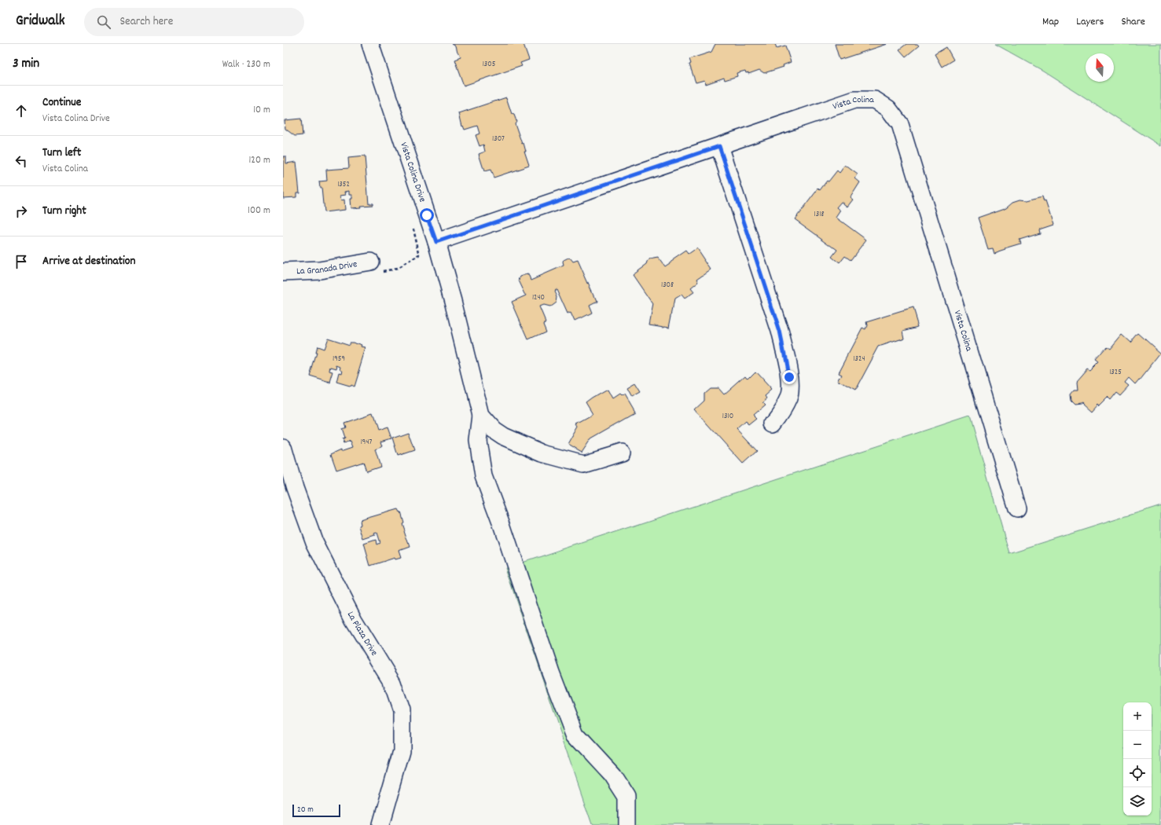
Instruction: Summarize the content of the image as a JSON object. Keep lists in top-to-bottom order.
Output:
{
  "streets": {
    "street": [
      "Vista Colina",
      "Vista Colina Drive",
      "La Granada Drive",
      "La Plaza Drive"
    ]
  },
  "crossings": [
    ["Vista Colina", "Vista Colina Drive"]
  ],
  "house_numbers": [
    "1305",
    "1307",
    "1352",
    "1318",
    "1308",
    "1240",
    "1959",
    "1324",
    "1325",
    "1310",
    "1947"
  ],
  "scale_bar": "20 m",
  "north": "top",
  "page": {
    "header": "Gridwalk",
    "search": "Search here",
    "nav": ["Map", "Layers", "Share"],
    "heading": ["3 min", "Walk · 230 m"],
    "list": [
      ["Continue", "Vista Colina Drive", "10 m"],
      ["Turn left", "Vista Colina", "120 m"],
      ["Turn right", "100 m"],
      "Arrive at destination"
    ],
    "map_buttons": ["+", "−"],
    "scale": "20 m"
  }
}
